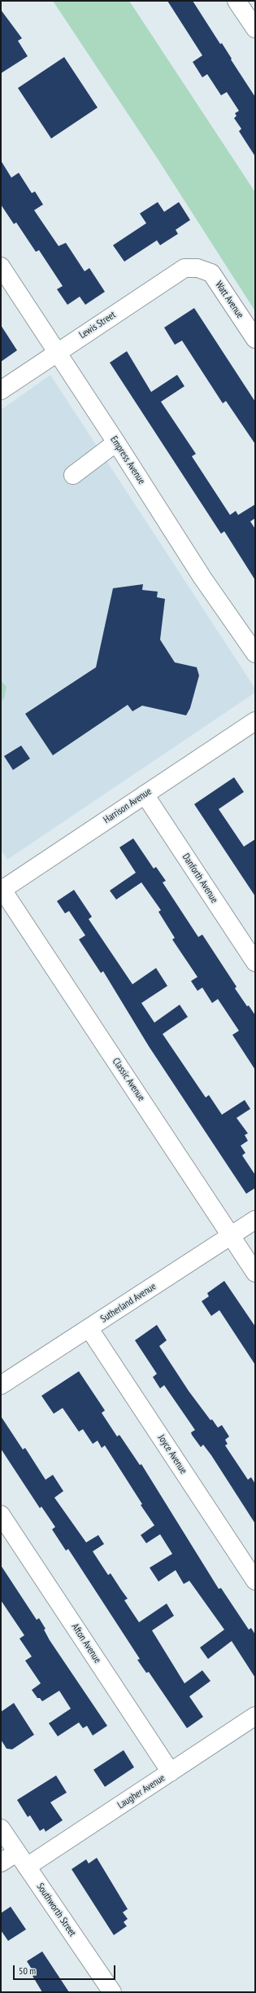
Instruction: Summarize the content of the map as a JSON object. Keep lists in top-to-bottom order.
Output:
{
  "streets": {
    "street": [
      "Watt Avenue",
      "Lewis Street",
      "Empress Avenue",
      "Harrison Avenue",
      "Danforth Avenue",
      "Classic Avenue",
      "Sutherland Avenue",
      "Joyce Avenue",
      "Afton Avenue",
      "Laugher Avenue",
      "Southworth Street"
    ]
  },
  "crossings": [
    ["Watt Avenue", "Lewis Street"],
    ["Lewis Street", "Empress Avenue"],
    ["Harrison Avenue", "Danforth Avenue"],
    ["Harrison Avenue", "Classic Avenue"],
    ["Classic Avenue", "Sutherland Avenue"],
    ["Sutherland Avenue", "Joyce Avenue"],
    ["Afton Avenue", "Laugher Avenue"],
    ["Laugher Avenue", "Southworth Street"]
  ],
  "scale_bar": "50 m"
}
